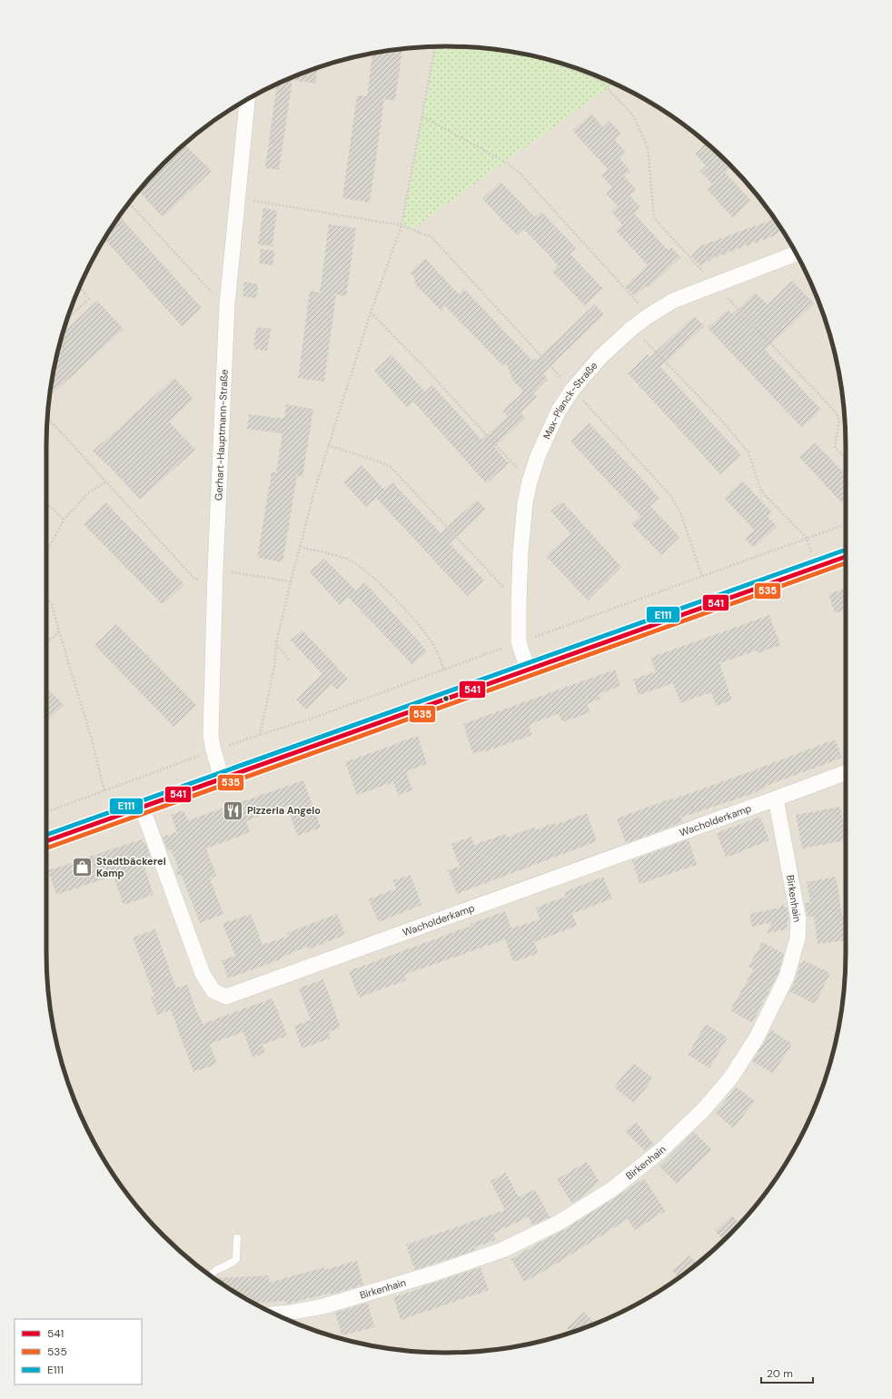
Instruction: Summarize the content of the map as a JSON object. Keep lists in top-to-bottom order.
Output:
{
  "streets": {
    "street": [
      "Max-Planck-Straße",
      "Gerhart-Hauptmann-Straße",
      "Wacholderkamp",
      "Birkenhain"
    ]
  },
  "crossings": [
    ["Wacholderkamp", "Birkenhain"]
  ],
  "places": {
    "restaurant": ["Pizzeria Angelo"],
    "shop": ["Stadtbäckerei Kamp"]
  },
  "lines": ["transit line E111", "transit line 541", "transit line 535"],
  "legend": ["541", "535", "E111"],
  "scale_bar": "20 m"
}
